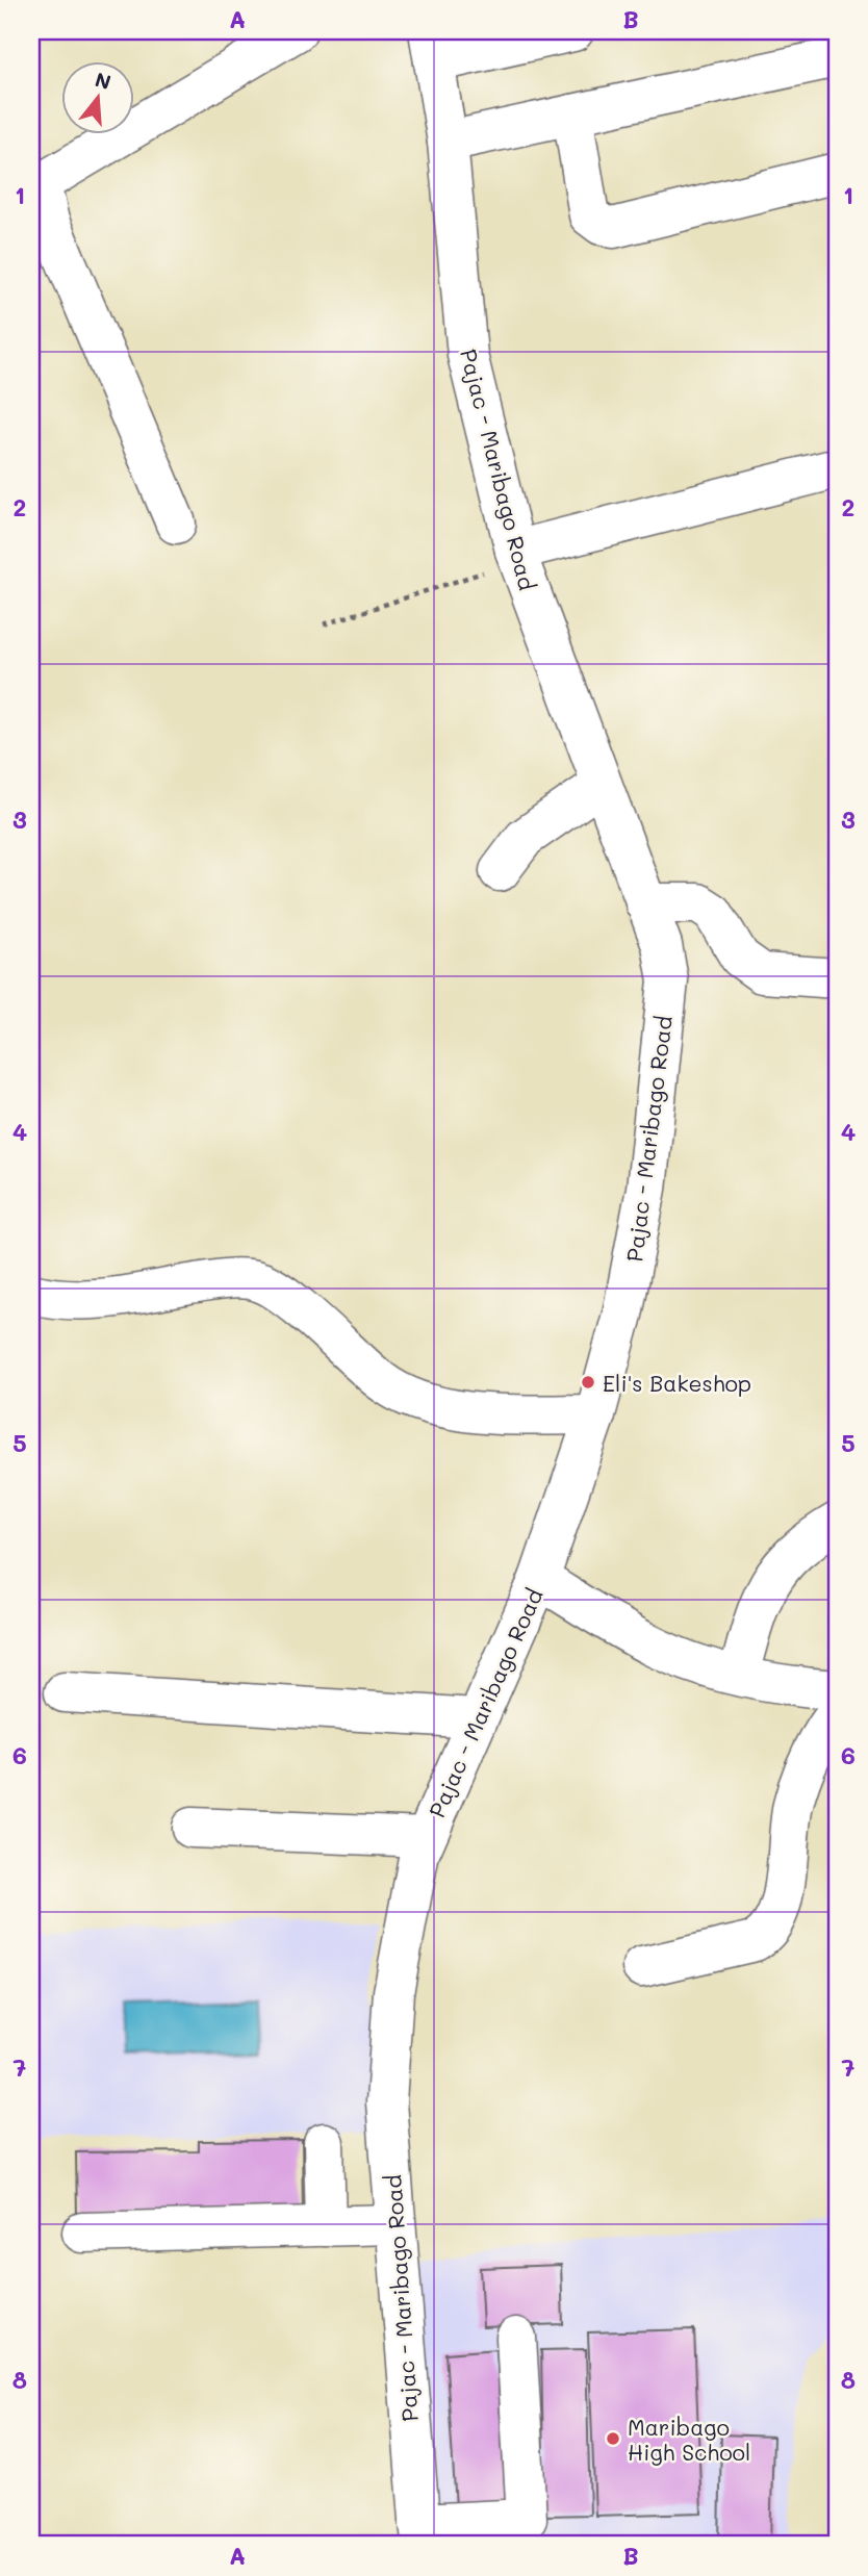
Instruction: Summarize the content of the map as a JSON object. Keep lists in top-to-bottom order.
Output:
{
  "streets": {
    "street": ["Pajac - Maribago Road"]
  },
  "places": ["Eli's Bakeshop", "Maribago High School"],
  "north": "top",
  "grid": {
    "columns": ["A", "B"],
    "rows": [
      "1",
      "2",
      "3",
      "4",
      "5",
      "6",
      "7",
      "8"
    ]
  }
}
